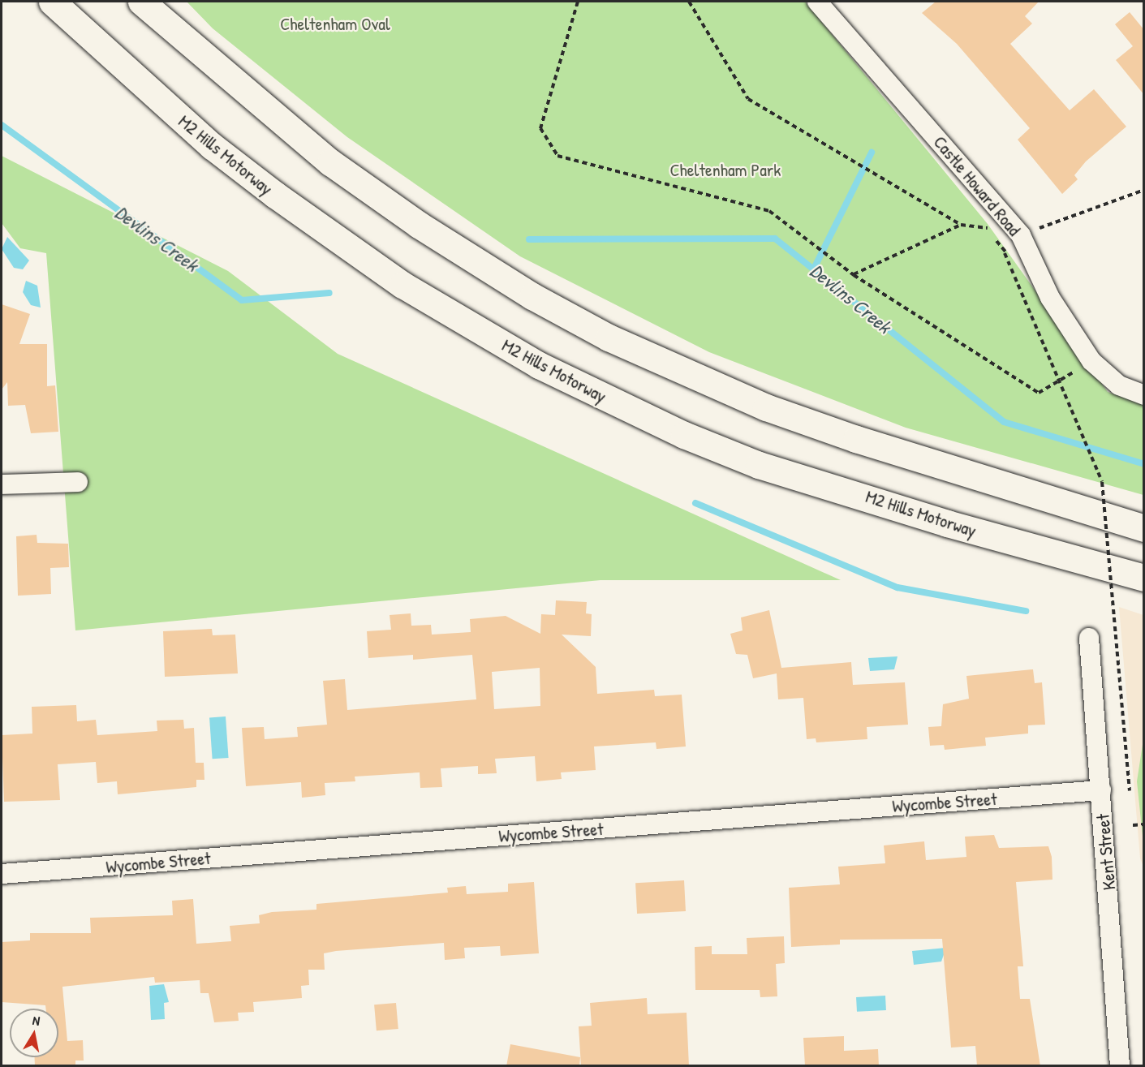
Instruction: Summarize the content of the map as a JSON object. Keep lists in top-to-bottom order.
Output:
{
  "streets": {
    "highway": ["M2 Hills Motorway"],
    "street": ["Castle Howard Road", "Wycombe Street", "Kent Street"]
  },
  "crossings": [
    ["Wycombe Street", "Kent Street"]
  ],
  "water": ["Devlins Creek"],
  "parks": ["Cheltenham Oval", "Cheltenham Park"],
  "north": "top"
}
